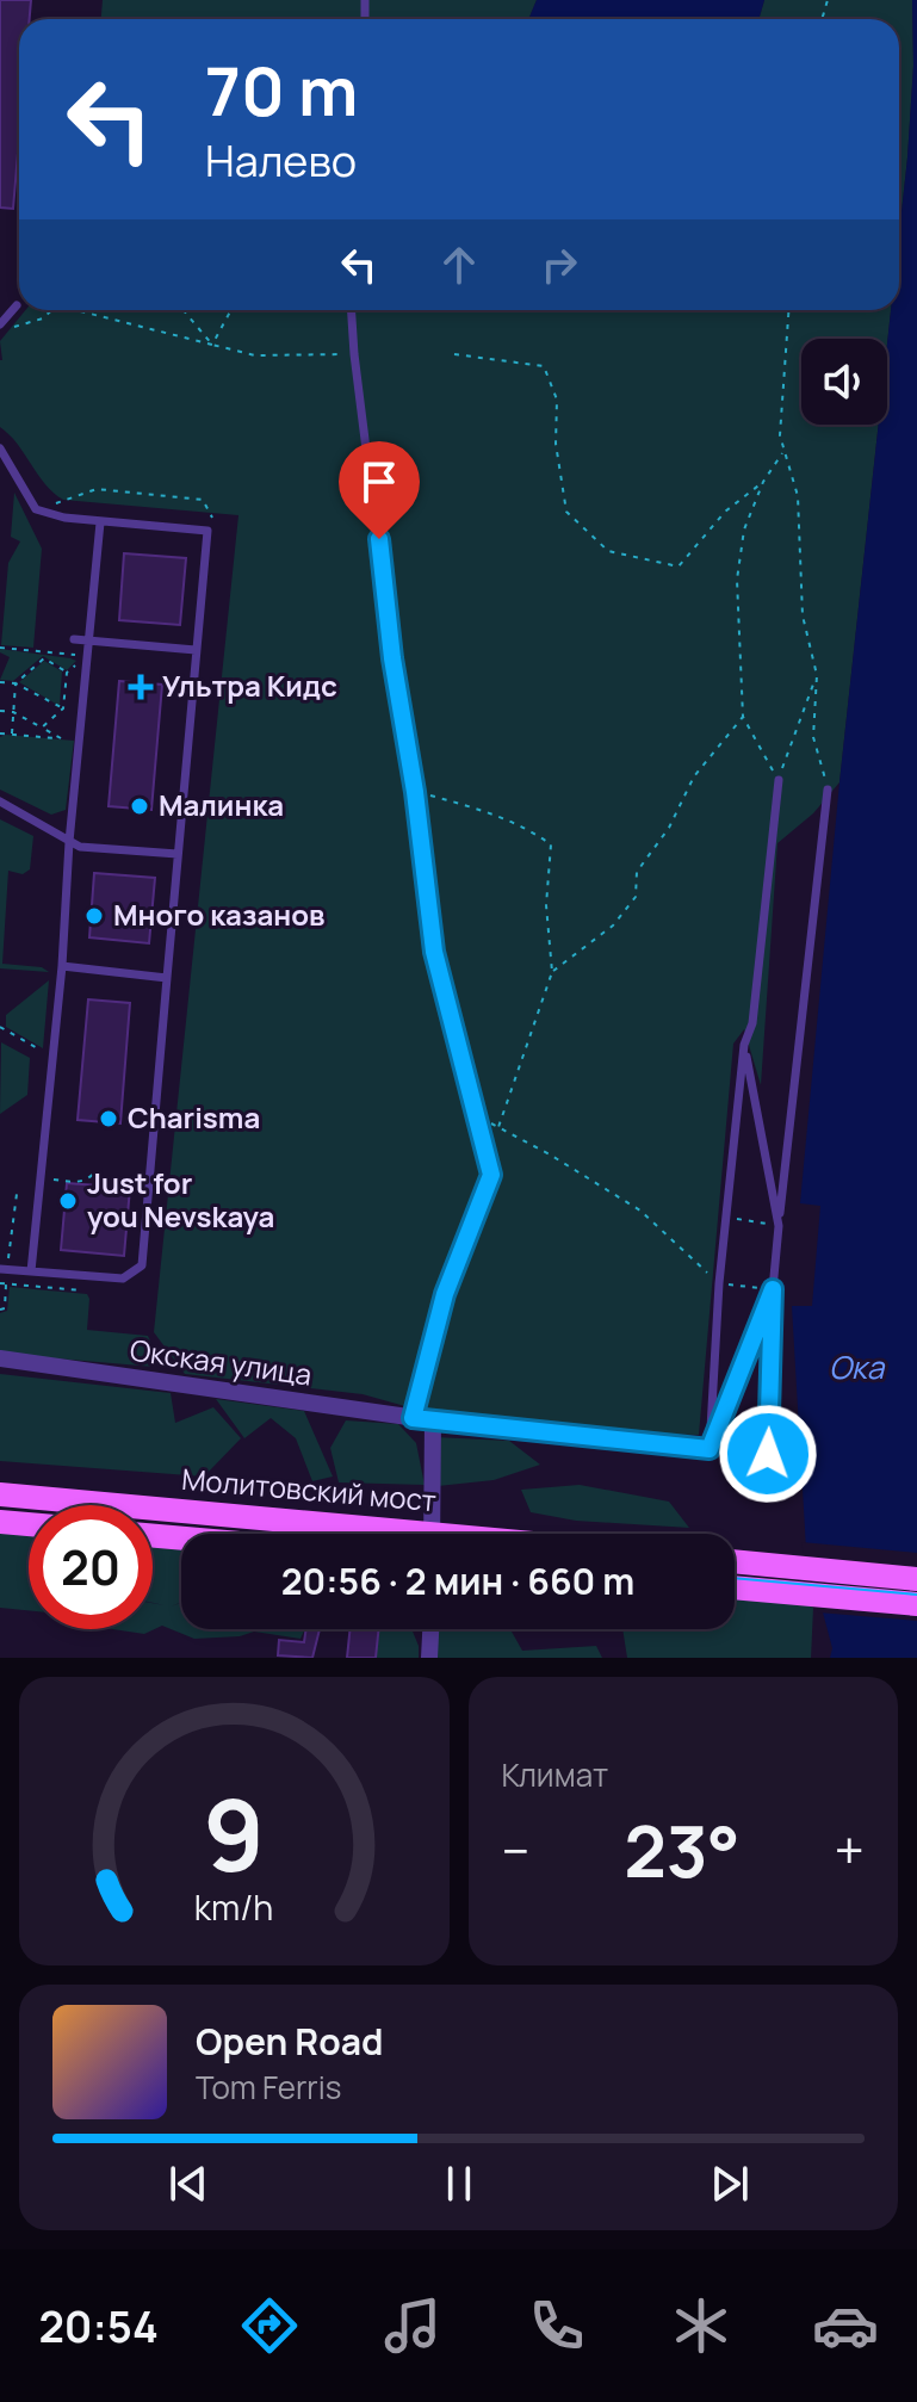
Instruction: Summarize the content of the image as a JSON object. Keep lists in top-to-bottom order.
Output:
{
  "streets": {
    "main road": ["Молитовский мост"],
    "street": ["Окская улица"]
  },
  "water": ["Ока"],
  "places": {
    "health": ["Ультра Кидс"],
    "other": [
      "Малинка",
      "Много казанов",
      "Charisma",
      "Just for you Nevskaya"
    ]
  },
  "page": {
    "turn": ["70 m", "Налево"],
    "limit": "20",
    "trip": "20:56 · 2 мин · 660 m",
    "tile": "Климат",
    "heat": ["−", "23°", "+"],
    "song": ["Open Road", "Tom Ferris"],
    "tabs": "20:54",
    "gauge": ["9", "km/h"]
  }
}
